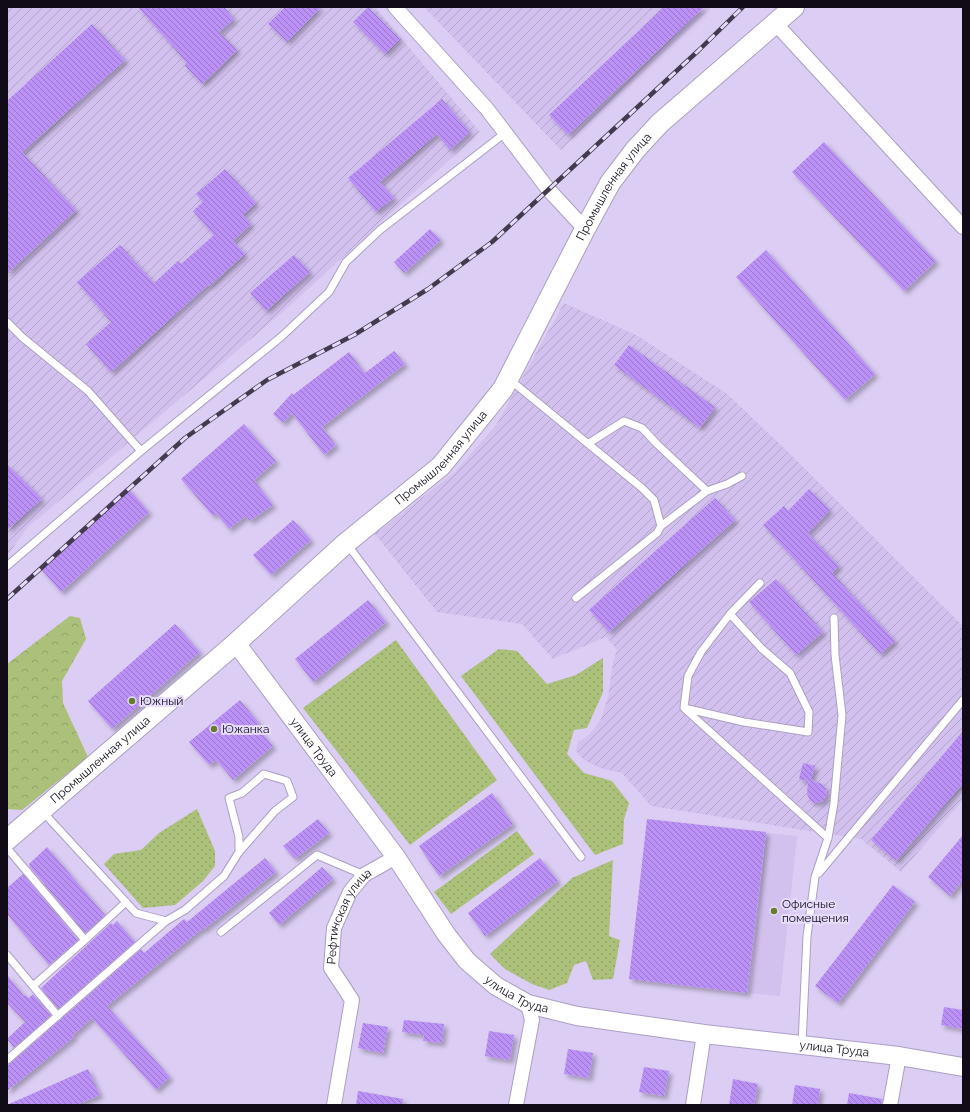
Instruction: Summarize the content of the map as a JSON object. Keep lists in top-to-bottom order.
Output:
{
  "streets": {
    "main road": ["Промышленная улица"],
    "street": ["улица Труда", "Рефтинская улица"]
  },
  "crossings": [
    ["Промышленная улица", "улица Труда"],
    ["улица Труда", "Рефтинская улица"]
  ],
  "places": ["Южный", "Южанка", "Офисные помещения"]
}
